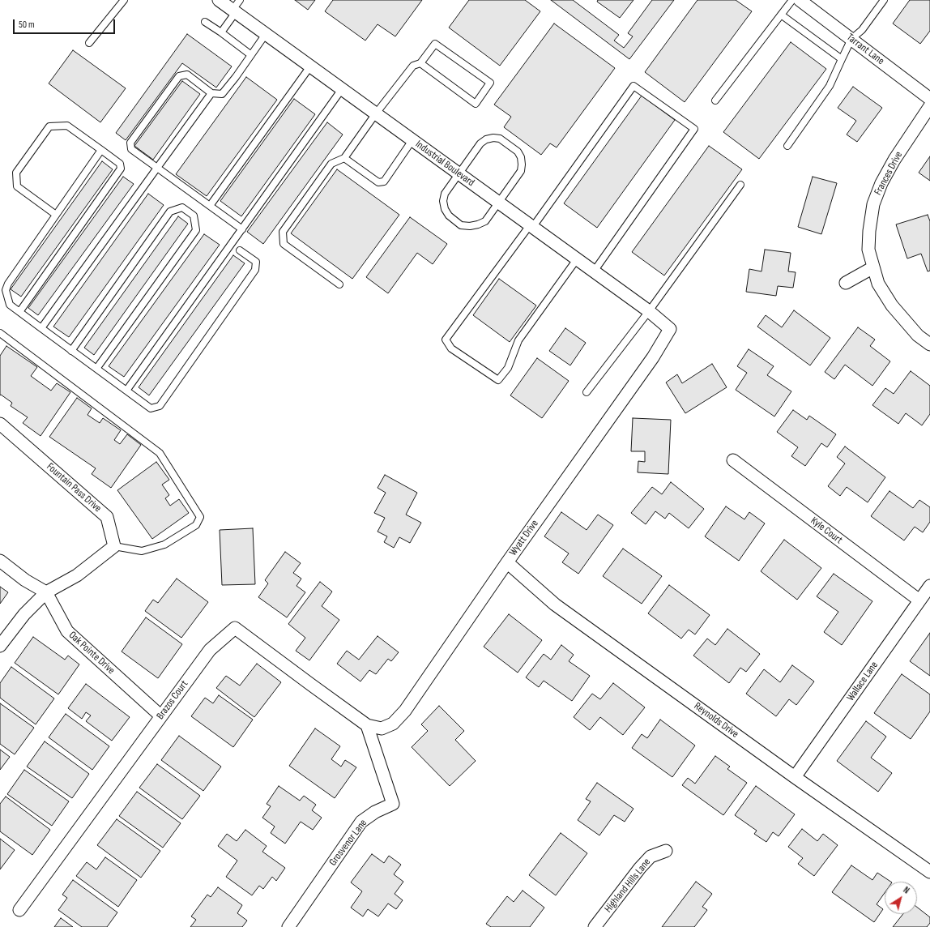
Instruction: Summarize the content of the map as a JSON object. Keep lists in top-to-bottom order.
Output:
{
  "streets": {
    "street": [
      "Tarrant Lane",
      "Industrial Boulevard",
      "Frances Drive",
      "Fountain Pass Drive",
      "Kyle Court",
      "Wyatt Drive",
      "Oak Pointe Drive",
      "Wallace Lane",
      "Brazos Court",
      "Reynolds Drive",
      "Grosvenor Lane",
      "Highland Hills Lane"
    ]
  },
  "crossings": [
    ["Industrial Boulevard", "Wyatt Drive"],
    ["Kyle Court", "Wallace Lane"],
    ["Wyatt Drive", "Brazos Court"],
    ["Wyatt Drive", "Reynolds Drive"],
    ["Wyatt Drive", "Grosvenor Lane"],
    ["Oak Pointe Drive", "Brazos Court"],
    ["Wallace Lane", "Reynolds Drive"],
    ["Brazos Court", "Grosvenor Lane"]
  ],
  "scale_bar": "50 m",
  "north": "top right"
}
